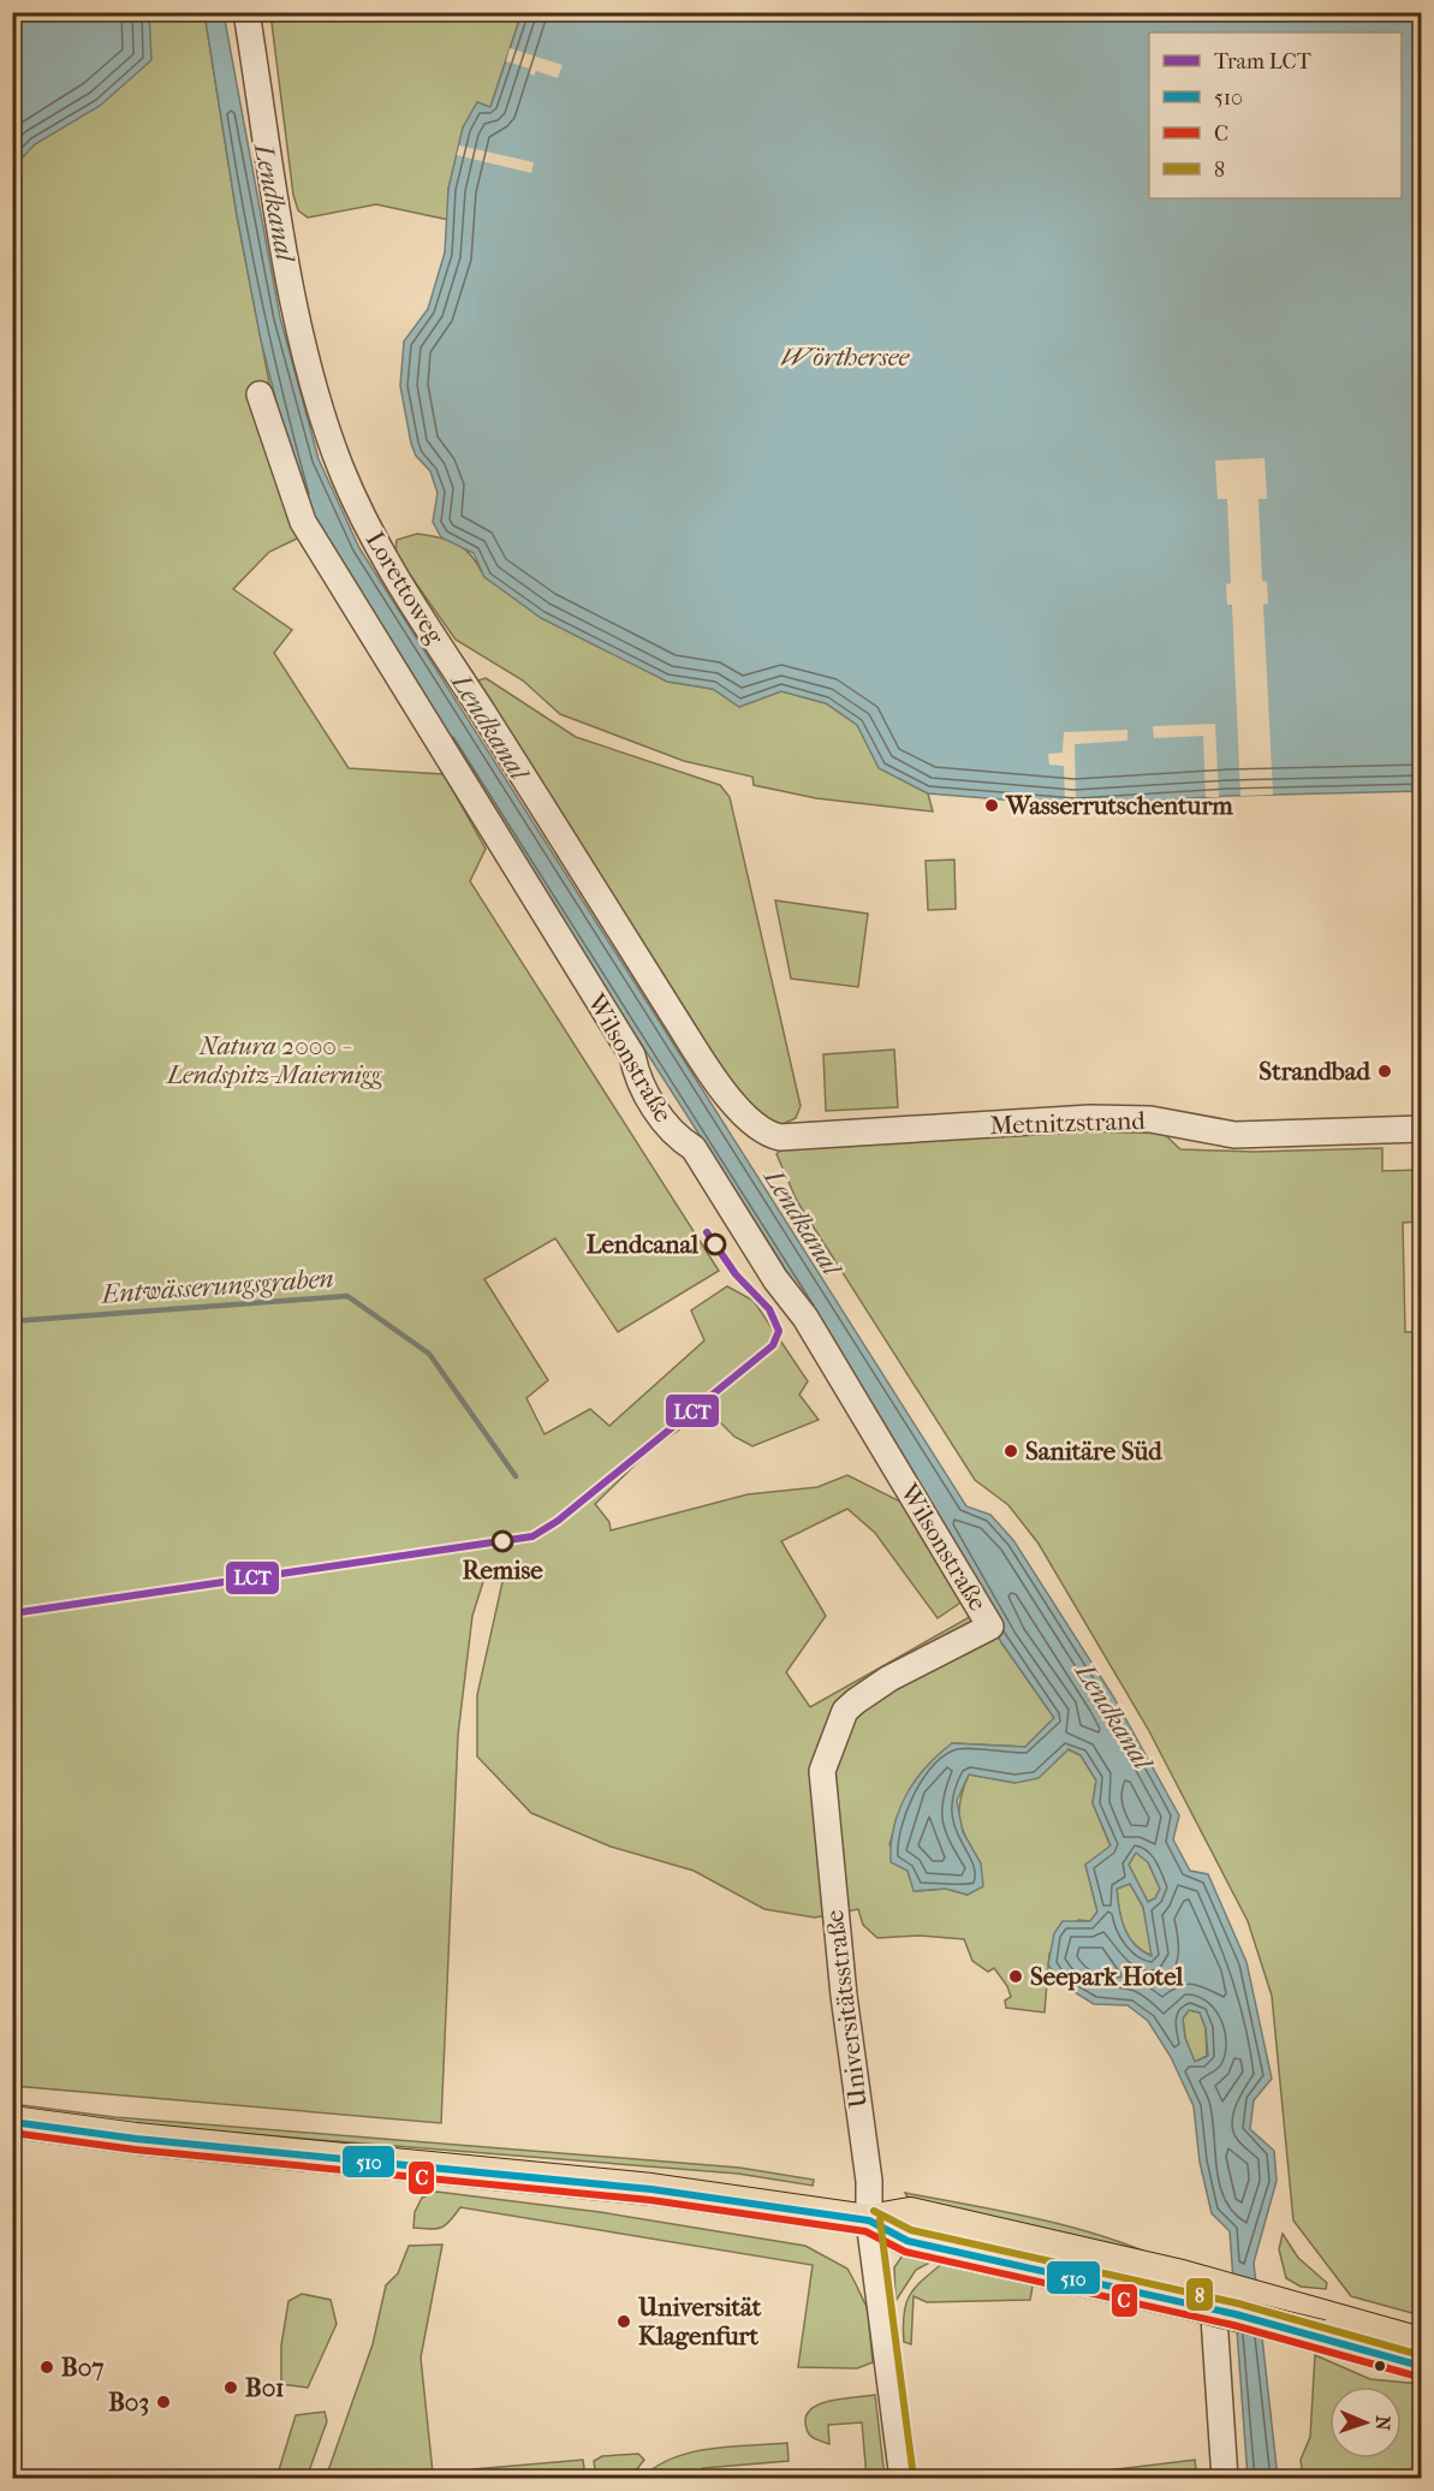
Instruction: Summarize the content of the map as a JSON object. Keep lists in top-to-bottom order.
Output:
{
  "streets": {
    "street": [
      "Lorettoweg",
      "Wilsonstraße",
      "Metnitzstrand",
      "Universitätsstraße"
    ]
  },
  "crossings": [
    ["Lorettoweg", "Metnitzstrand"],
    ["Wilsonstraße", "Universitätsstraße"]
  ],
  "water": ["Lendkanal", "Wörthersee", "Entwässerungsgraben"],
  "parks": ["Natura 2000 - Lendspitz-Maiernigg"],
  "places": [
    "Wasserrutschenturm",
    "Strandbad",
    "Lendcanal",
    "Sanitäre Süd",
    "Remise",
    "Seepark Hotel",
    "Universität Klagenfurt",
    "B07",
    "B01",
    "B03"
  ],
  "lines": [
    "tram line LCT",
    "transit line 510",
    "transit line C",
    "transit line 8"
  ],
  "legend": [
    "Tram LCT",
    "510",
    "C",
    "8"
  ],
  "north": "right"
}
